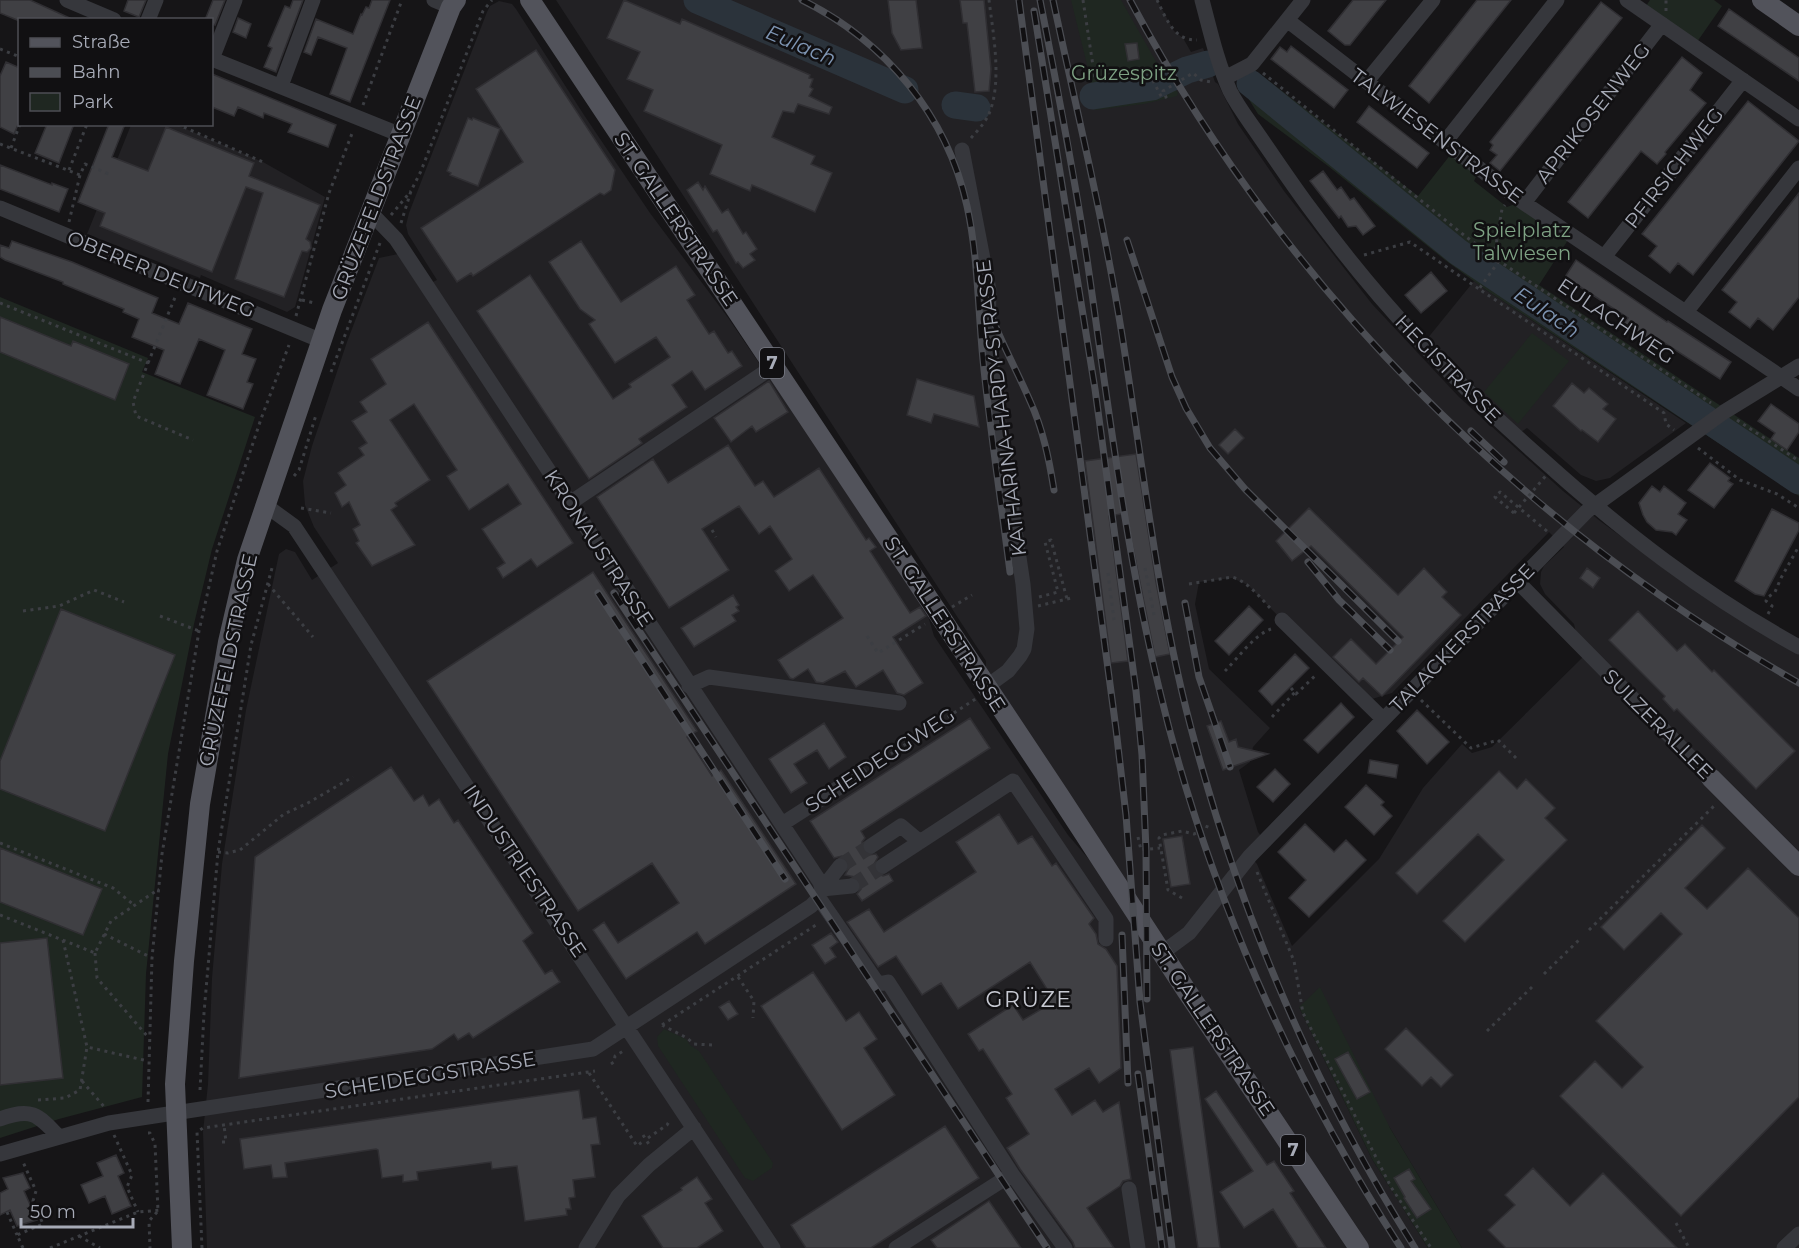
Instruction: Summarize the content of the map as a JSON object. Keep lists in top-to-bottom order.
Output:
{
  "streets": {
    "main road": [
      "GRÜZEFELDSTRASSE",
      "ST. GALLERSTRASSE",
      "7",
      "SULZERALLEE"
    ],
    "street": [
      "APRIKOSENWEG",
      "TALWIESENSTRASSE",
      "PFIRSICHWEG",
      "OBERER DEUTWEG",
      "HEGISTRASSE",
      "KATHARINA-HARDY-STRASSE",
      "KRONAUSTRASSE",
      "TALACKERSTRASSE",
      "SCHEIDEGGWEG",
      "INDUSTRIESTRASSE",
      "SCHEIDEGGSTRASSE"
    ],
    "path": ["EULACHWEG"]
  },
  "crossings": [
    ["APRIKOSENWEG", "TALWIESENSTRASSE"],
    ["TALWIESENSTRASSE", "PFIRSICHWEG"],
    ["TALWIESENSTRASSE", "TALACKERSTRASSE"],
    ["GRÜZEFELDSTRASSE", "OBERER DEUTWEG"],
    ["GRÜZEFELDSTRASSE", "KRONAUSTRASSE"],
    ["GRÜZEFELDSTRASSE", "INDUSTRIESTRASSE"],
    ["GRÜZEFELDSTRASSE", "SCHEIDEGGSTRASSE"],
    ["ST. GALLERSTRASSE", "KATHARINA-HARDY-STRASSE"],
    ["ST. GALLERSTRASSE", "TALACKERSTRASSE"],
    ["ST. GALLERSTRASSE", "SCHEIDEGGWEG"],
    ["EULACHWEG", "TALACKERSTRASSE"],
    ["HEGISTRASSE", "TALACKERSTRASSE"],
    ["KATHARINA-HARDY-STRASSE", "SCHEIDEGGWEG"],
    ["KRONAUSTRASSE", "SCHEIDEGGWEG"],
    ["KRONAUSTRASSE", "SCHEIDEGGSTRASSE"],
    ["TALACKERSTRASSE", "SULZERALLEE"],
    ["INDUSTRIESTRASSE", "SCHEIDEGGSTRASSE"]
  ],
  "districts": ["GRÜZE"],
  "water": ["Eulach"],
  "parks": ["Grüzespitz", "Spielplatz Talwiesen"],
  "legend": ["Straße", "Bahn", "Park"],
  "scale_bar": "50 m"
}
